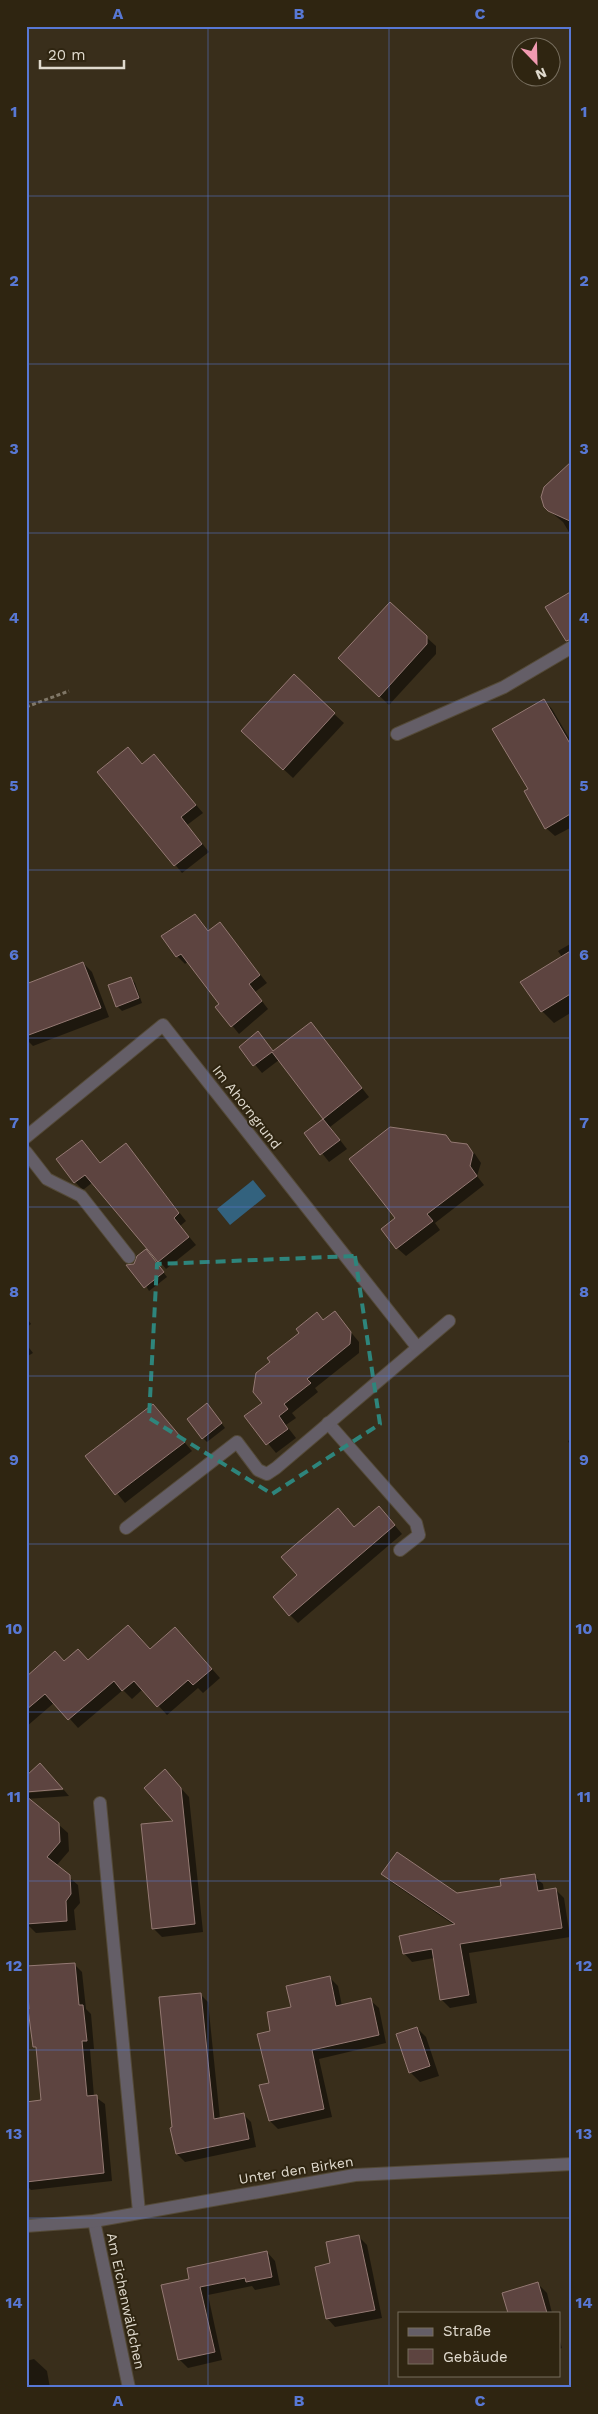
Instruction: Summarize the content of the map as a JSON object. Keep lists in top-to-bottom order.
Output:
{
  "streets": {
    "street": ["Im Ahorngrund", "Unter den Birken", "Am Eichenwäldchen"]
  },
  "crossings": [
    ["Unter den Birken", "Am Eichenwäldchen"]
  ],
  "legend": ["Straße", "Gebäude"],
  "scale_bar": "20 m",
  "north": "bottom right",
  "grid": {
    "columns": ["A", "B", "C"],
    "rows": [
      "1",
      "2",
      "3",
      "4",
      "5",
      "6",
      "7",
      "8",
      "9",
      "10",
      "11",
      "12",
      "13",
      "14"
    ]
  }
}
